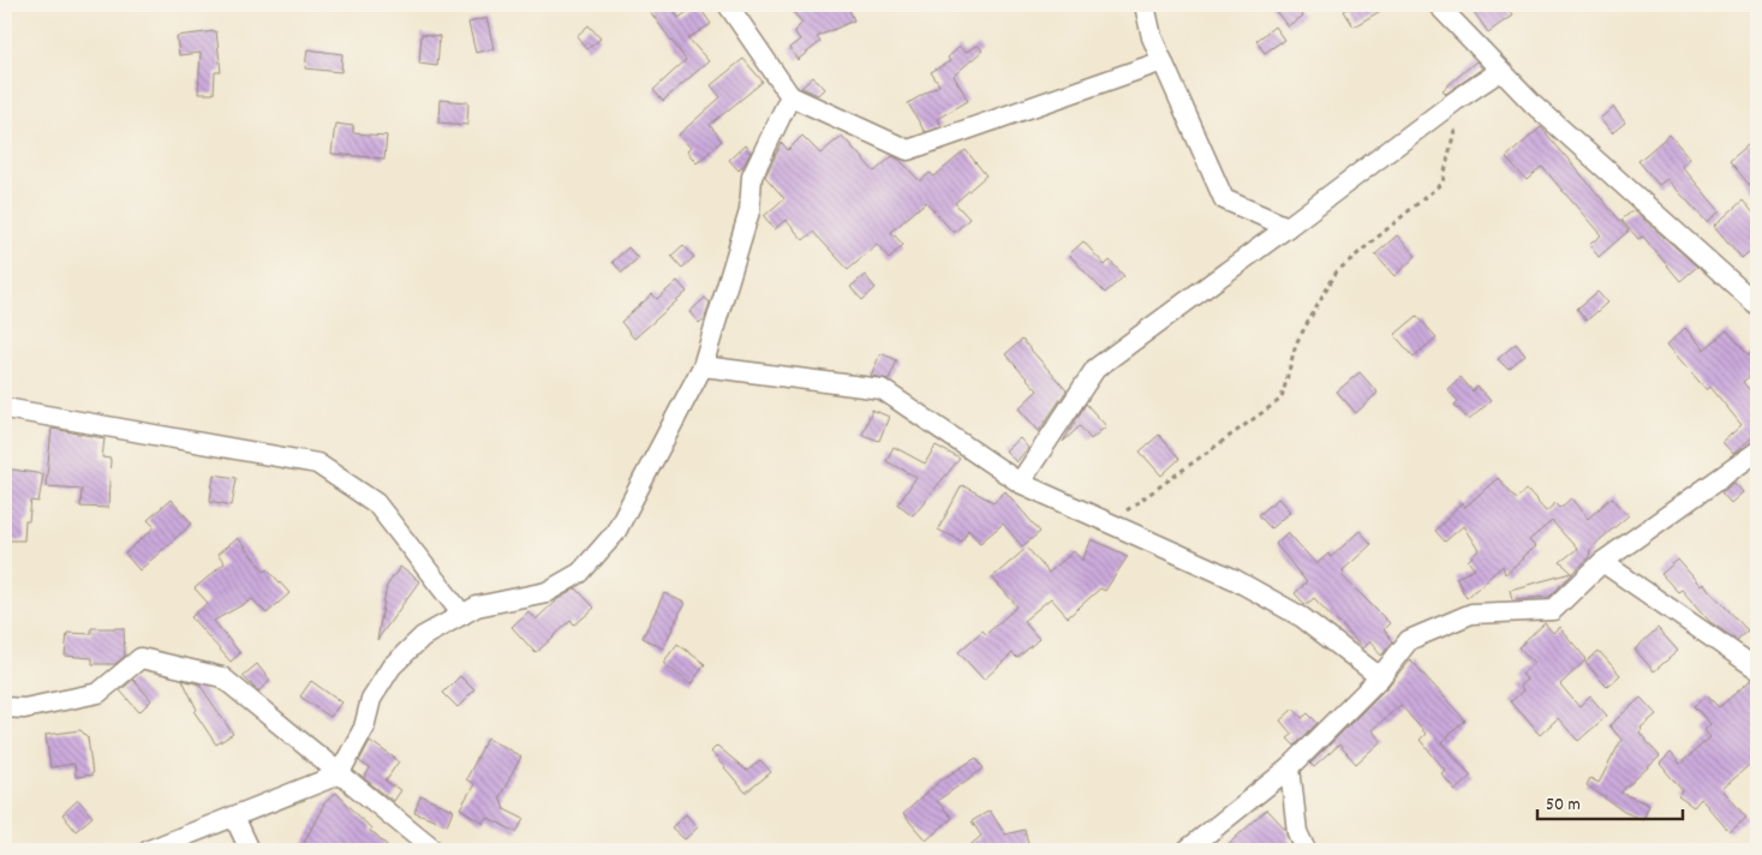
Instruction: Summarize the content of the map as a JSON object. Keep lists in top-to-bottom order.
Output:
{
  "scale_bar": "50 m"
}
